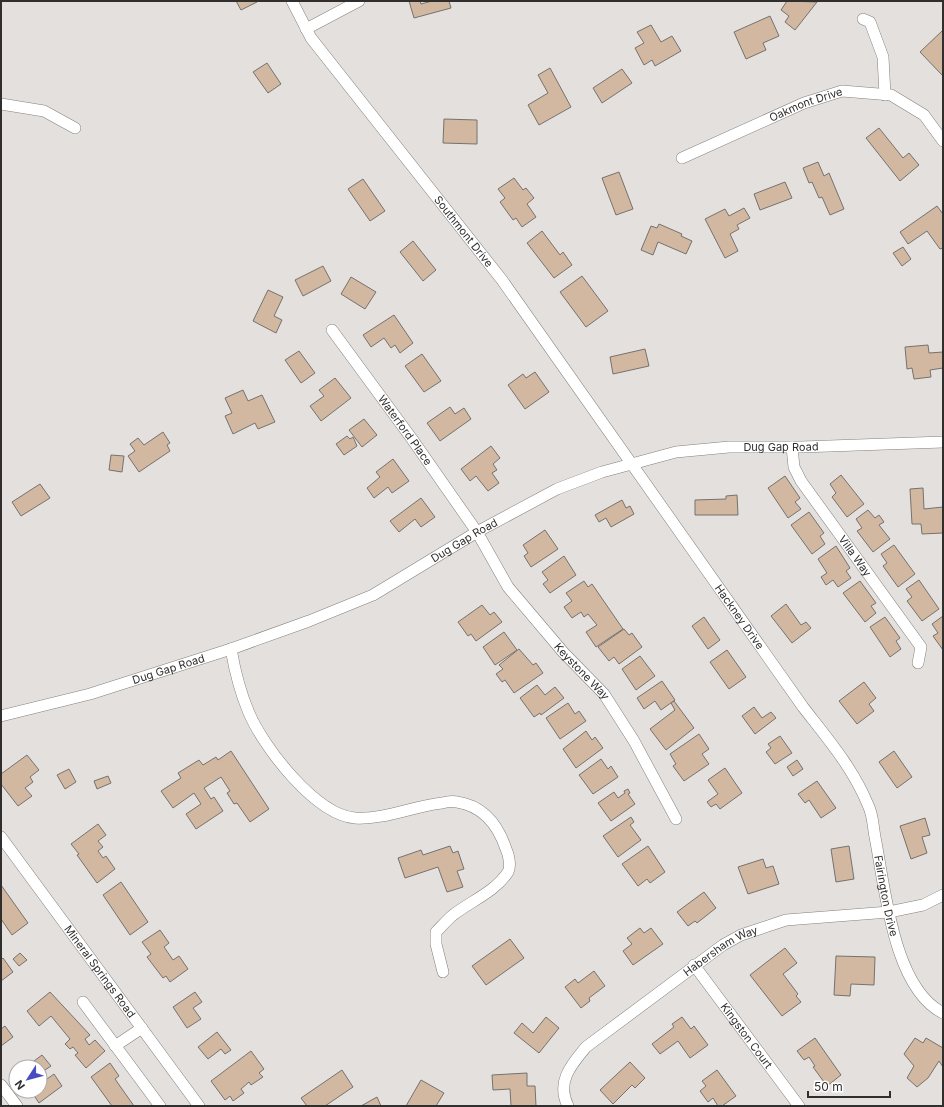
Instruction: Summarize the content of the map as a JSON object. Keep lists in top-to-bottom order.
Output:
{
  "streets": {
    "street": [
      "Oakmont Drive",
      "Southmont Drive",
      "Waterford Place",
      "Dug Gap Road",
      "Villa Way",
      "Hackney Drive",
      "Keystone Way",
      "Fairington Drive",
      "Habersham Way",
      "Mineral Springs Road",
      "Kingston Court"
    ]
  },
  "crossings": [
    ["Southmont Drive", "Dug Gap Road"],
    ["Southmont Drive", "Hackney Drive"],
    ["Waterford Place", "Dug Gap Road"],
    ["Waterford Place", "Keystone Way"],
    ["Dug Gap Road", "Villa Way"],
    ["Dug Gap Road", "Hackney Drive"],
    ["Dug Gap Road", "Keystone Way"],
    ["Hackney Drive", "Fairington Drive"],
    ["Fairington Drive", "Habersham Way"],
    ["Habersham Way", "Kingston Court"]
  ],
  "scale_bar": "50 m",
  "north": "bottom left"
}
